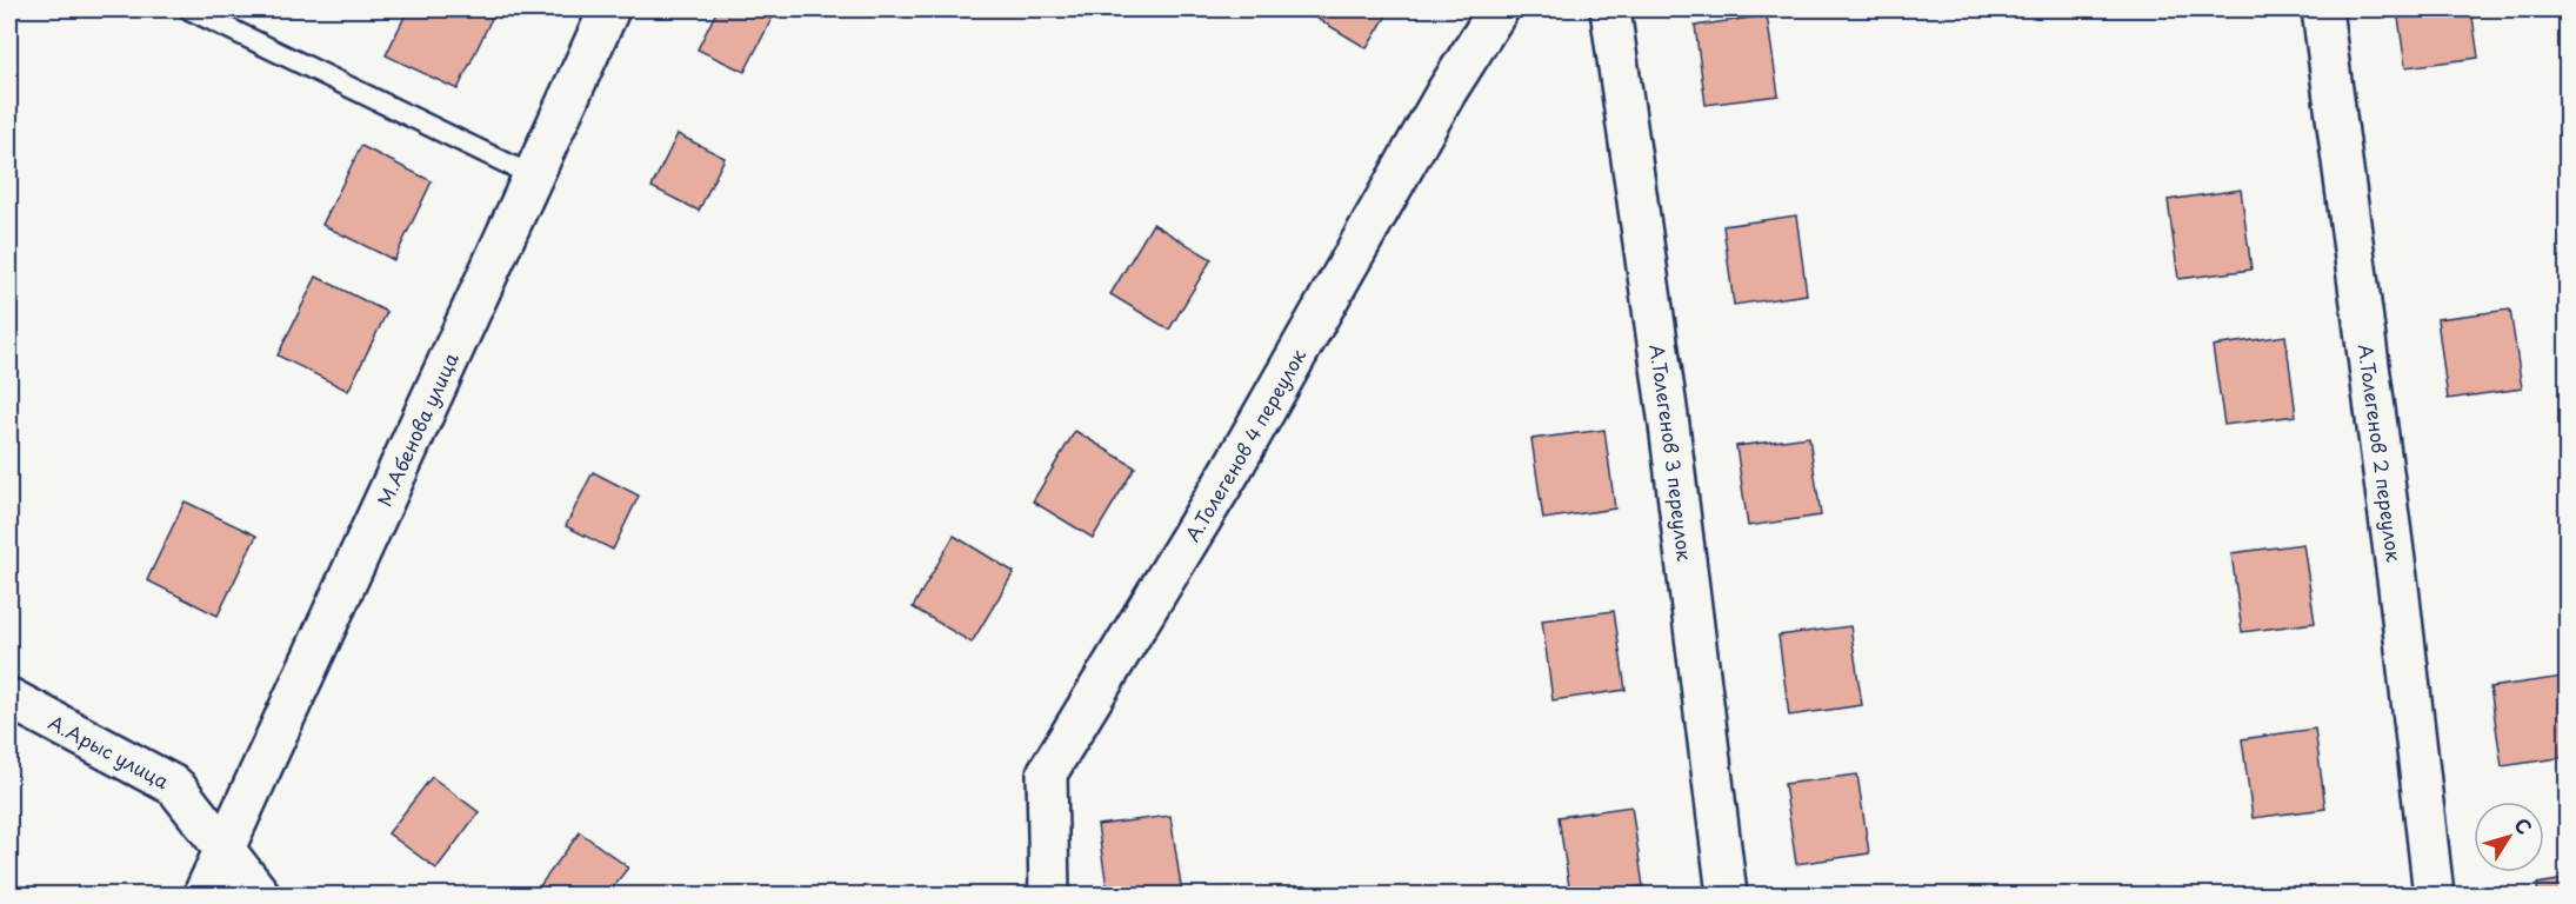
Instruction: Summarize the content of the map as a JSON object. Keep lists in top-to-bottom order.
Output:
{
  "streets": {
    "street": [
      "М.Абенова улица",
      "А.Толегенов 4 переулок",
      "А.Толегенов 3 переулок",
      "А.Толегенов 2 переулок",
      "А.Арыс улица"
    ]
  },
  "crossings": [
    ["М.Абенова улица", "А.Арыс улица"]
  ],
  "north": "top right"
}
